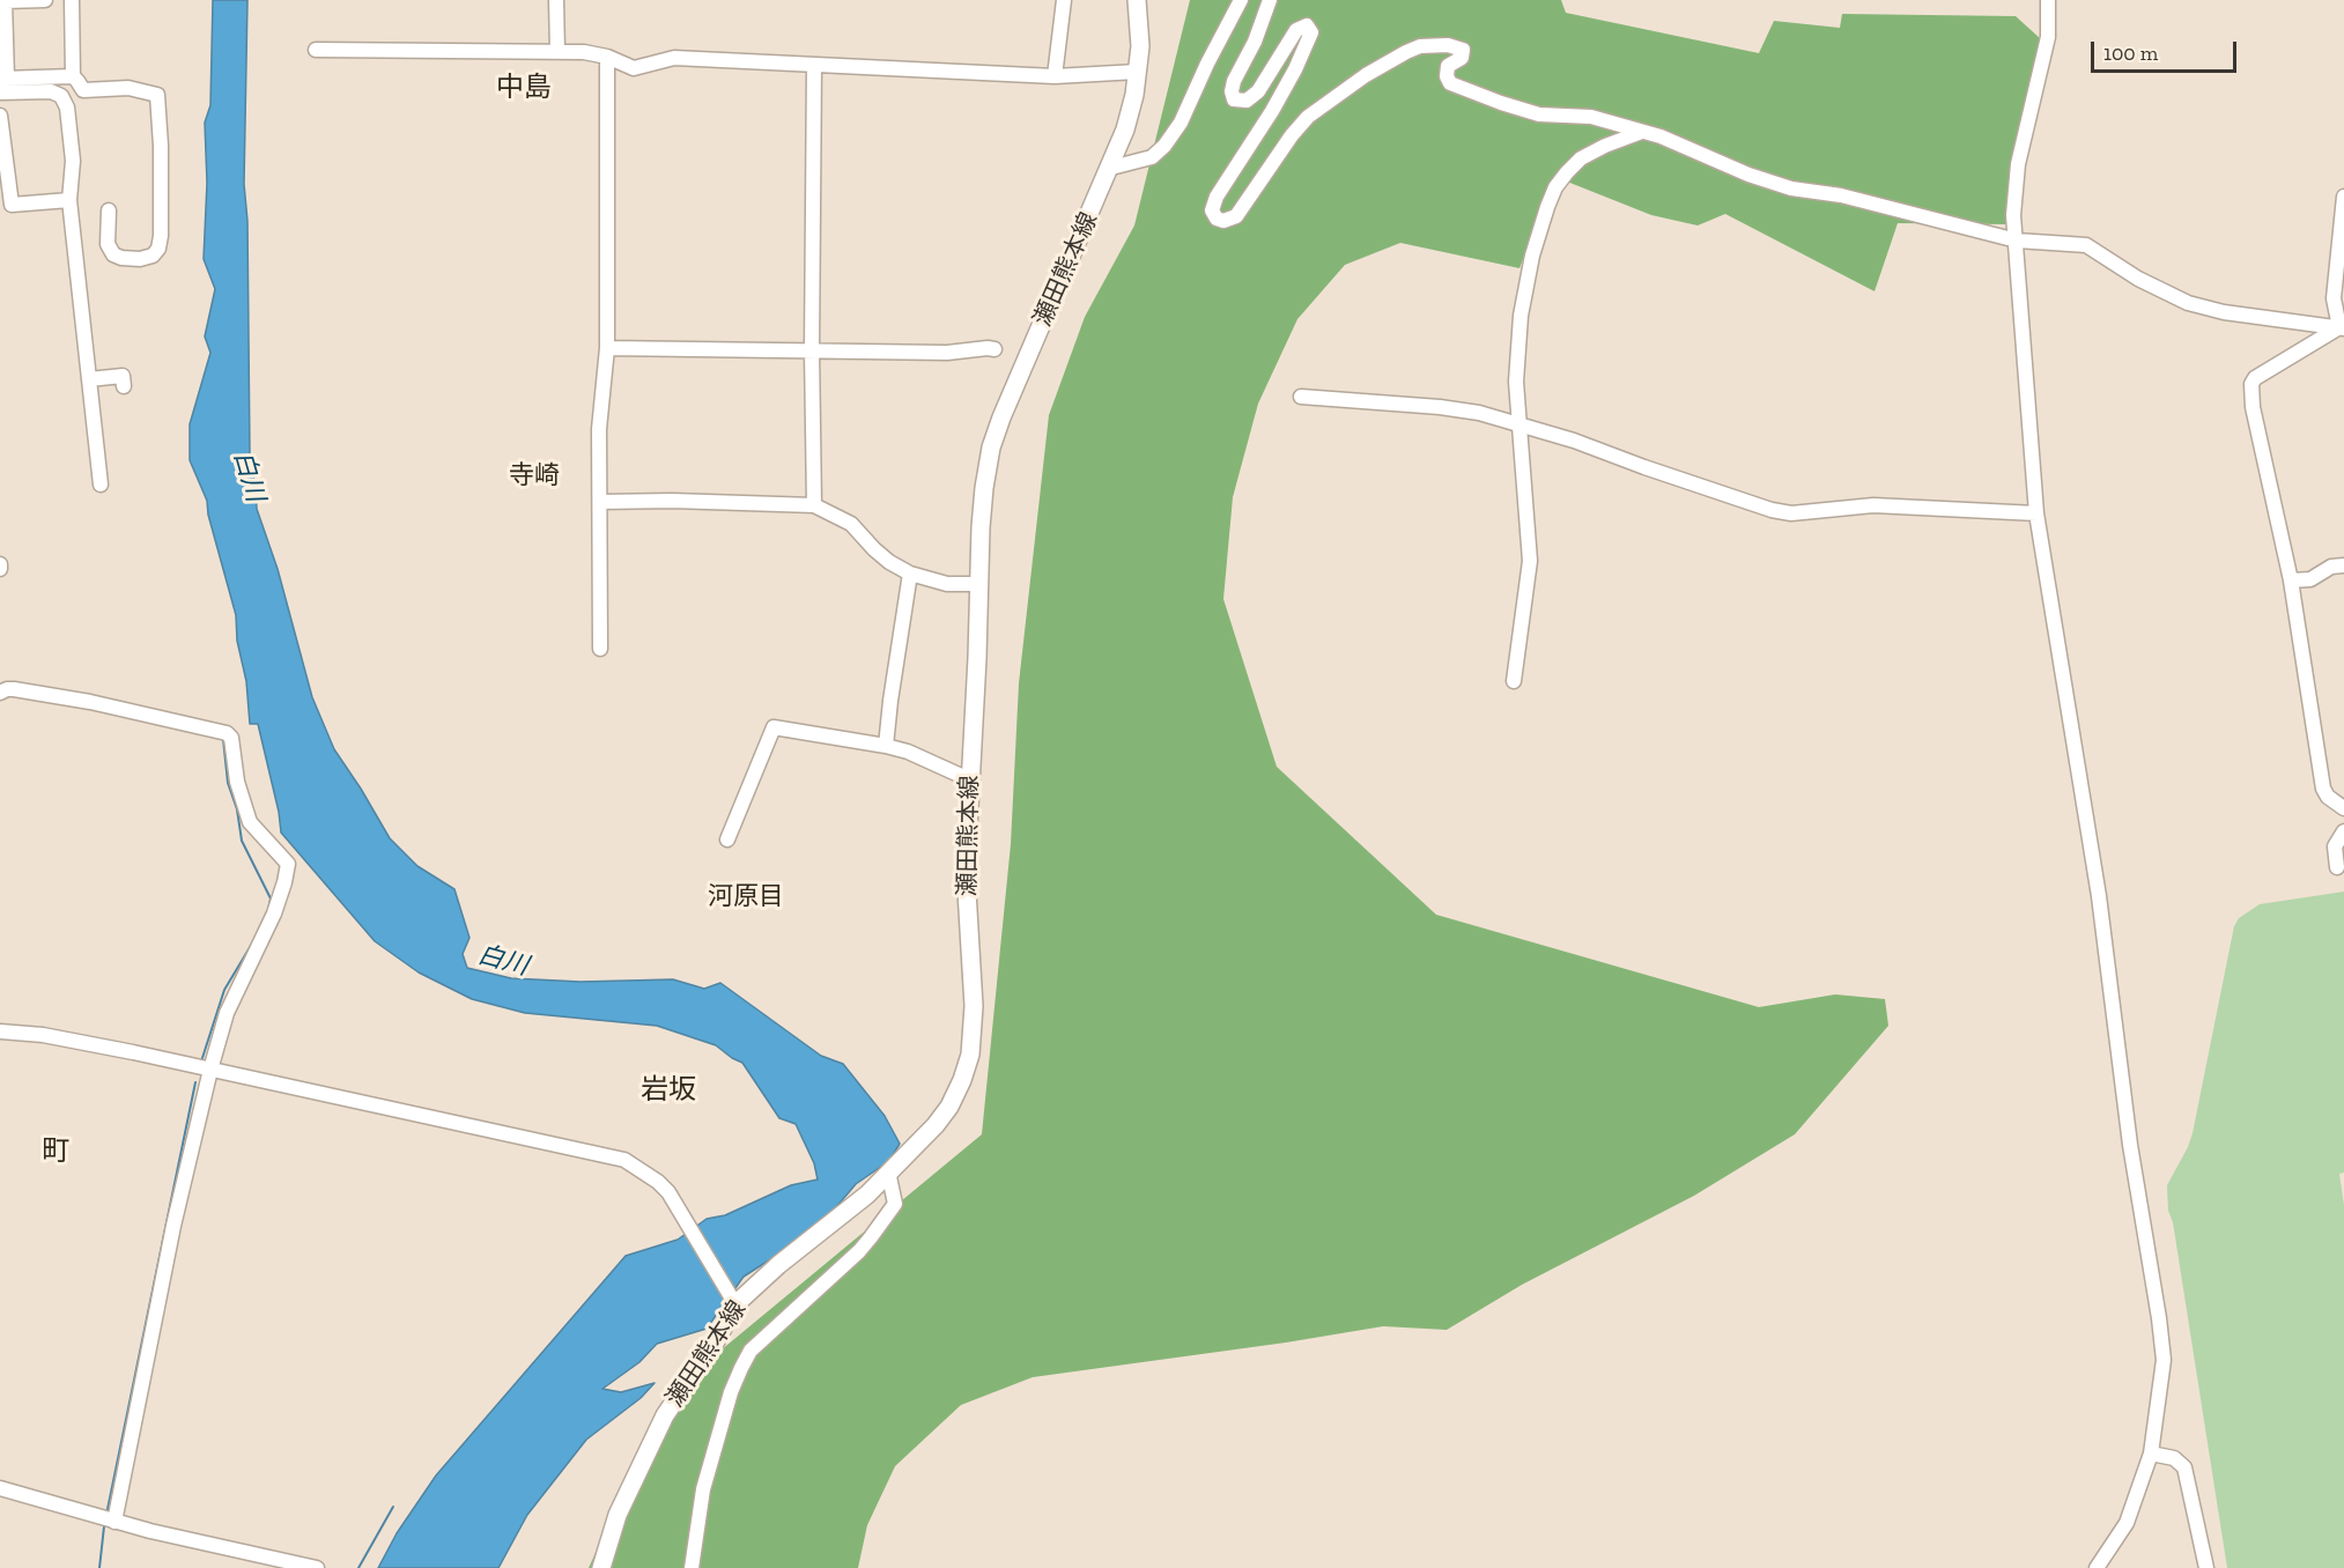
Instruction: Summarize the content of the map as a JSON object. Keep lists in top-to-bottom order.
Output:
{
  "streets": {
    "main road": ["瀬田熊本線"]
  },
  "districts": [
    "中島",
    "寺崎",
    "河原目",
    "岩坂",
    "町"
  ],
  "water": ["白川"],
  "scale_bar": "100 m"
}
